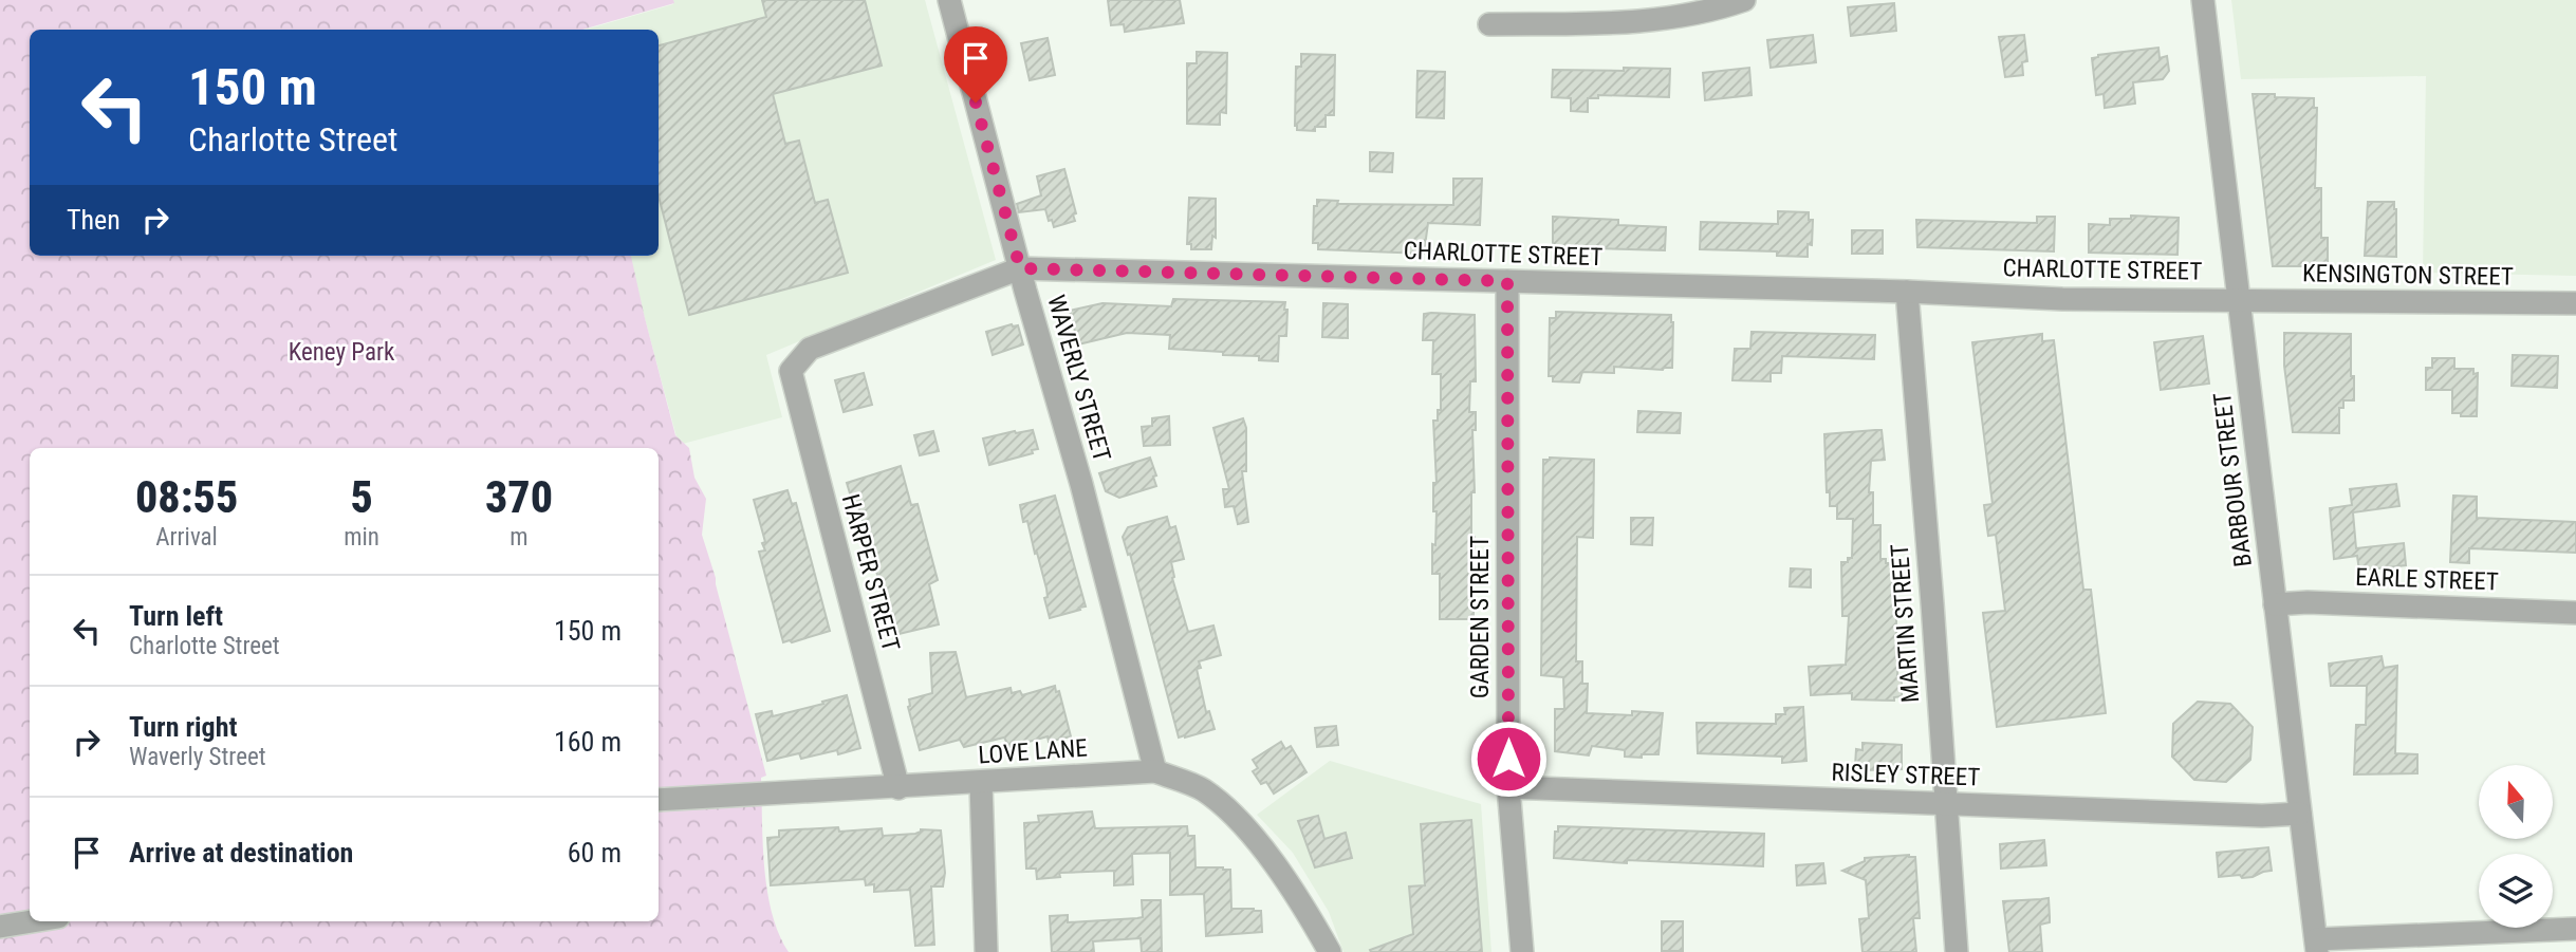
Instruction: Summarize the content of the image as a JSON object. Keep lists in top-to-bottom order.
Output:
{
  "streets": {
    "street": [
      "CHARLOTTE STREET",
      "KENSINGTON STREET",
      "WAVERLY STREET",
      "BARBOUR STREET",
      "HARPER STREET",
      "EARLE STREET",
      "GARDEN STREET",
      "MARTIN STREET",
      "LOVE LANE",
      "RISLEY STREET"
    ]
  },
  "crossings": [
    ["CHARLOTTE STREET", "KENSINGTON STREET"],
    ["CHARLOTTE STREET", "WAVERLY STREET"],
    ["CHARLOTTE STREET", "BARBOUR STREET"],
    ["CHARLOTTE STREET", "HARPER STREET"],
    ["CHARLOTTE STREET", "GARDEN STREET"],
    ["CHARLOTTE STREET", "MARTIN STREET"],
    ["KENSINGTON STREET", "BARBOUR STREET"],
    ["WAVERLY STREET", "LOVE LANE"],
    ["BARBOUR STREET", "EARLE STREET"],
    ["BARBOUR STREET", "RISLEY STREET"],
    ["HARPER STREET", "LOVE LANE"],
    ["GARDEN STREET", "RISLEY STREET"],
    ["MARTIN STREET", "RISLEY STREET"]
  ],
  "parks": ["Keney Park"],
  "north": "top",
  "page": {
    "turn": ["150 m", "Charlotte Street"],
    "then": "Then",
    "eta": [
      "08:55",
      "Arrival",
      "5",
      "min",
      "370",
      "m"
    ],
    "list": [
      {
        "name": "Turn left",
        "note": "Charlotte Street",
        "value": "150 m"
      },
      {
        "name": "Turn right",
        "note": "Waverly Street",
        "value": "160 m"
      },
      {
        "name": "Arrive at destination",
        "value": "60 m"
      }
    ]
  }
}
